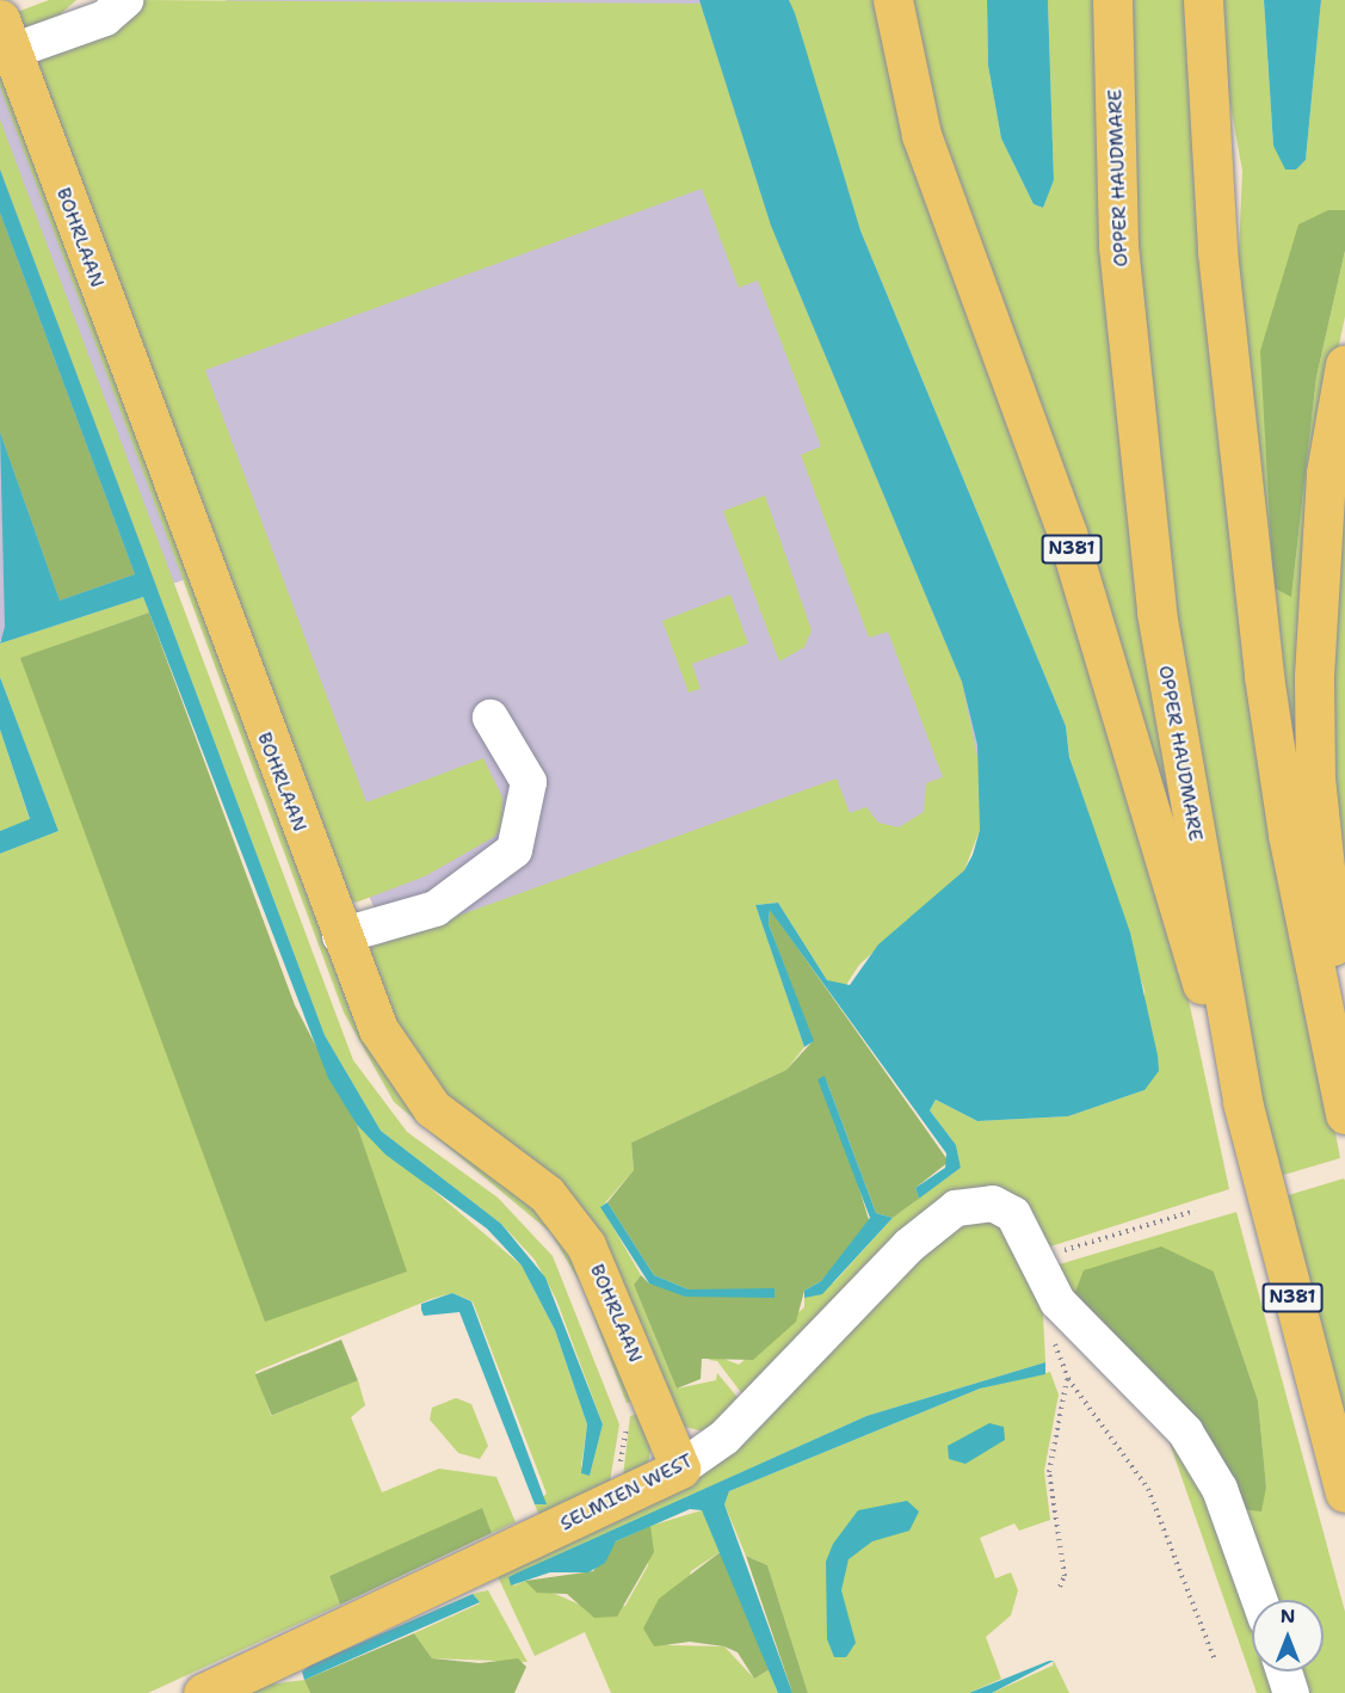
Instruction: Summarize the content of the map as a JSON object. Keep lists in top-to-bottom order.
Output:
{
  "streets": {
    "main road": [
      "OPPER HAUDMARE",
      "BOHRLAAN",
      "N381",
      "SELMIEN WEST"
    ]
  },
  "crossings": [
    ["OPPER HAUDMARE", "N381"],
    ["BOHRLAAN", "SELMIEN WEST"]
  ],
  "north": "top"
}
